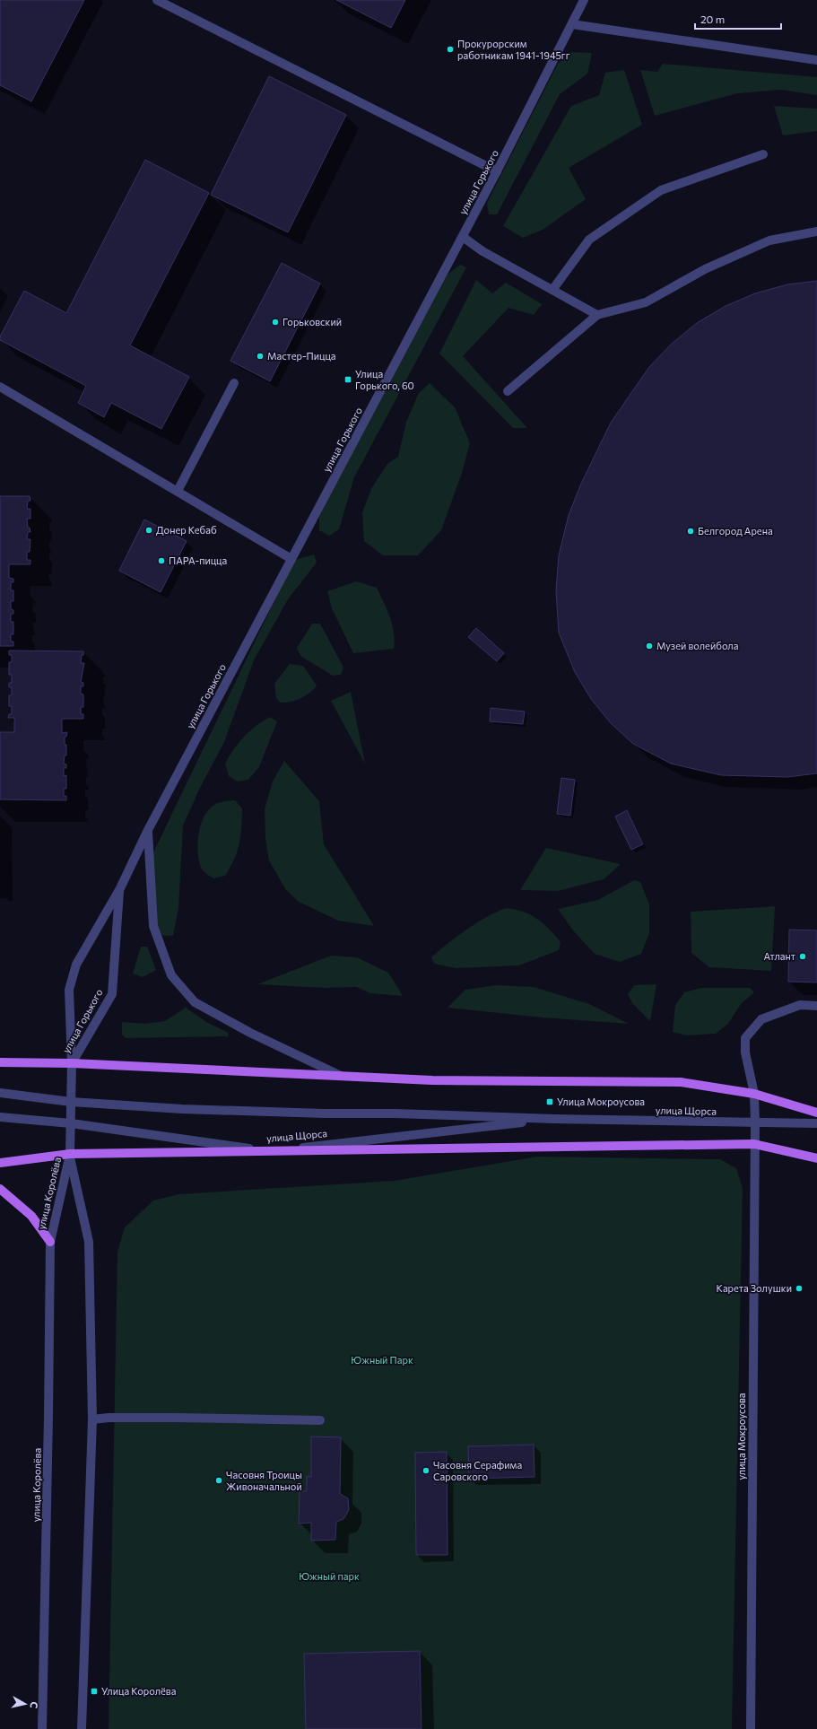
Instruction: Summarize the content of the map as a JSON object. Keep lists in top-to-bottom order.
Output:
{
  "streets": {
    "street": [
      "улица Горького",
      "улица Щорса",
      "улица Королёва",
      "улица Мокроусова"
    ]
  },
  "crossings": [
    ["улица Щорса", "улица Мокроусова"]
  ],
  "parks": ["Южный Парк", "Южный парк"],
  "places": {
    "other": [
      "Прокурорским работникам 1941-1945гг",
      "Горьковский",
      "Мастер-Пицца",
      "Донер Кебаб",
      "Белгород Арена",
      "ПАРА-пицца",
      "Музей волейбола",
      "Атлант",
      "Карета Золушки",
      "Часовня Серафима Саровского",
      "Часовня Троицы Живоначальной"
    ],
    "transit": ["Улица Горького, 60", "Улица Мокроусова", "Улица Королёва"]
  },
  "scale_bar": "20 m",
  "north": "right"
}
